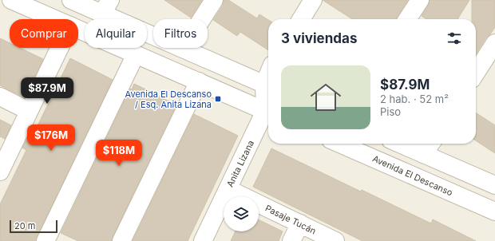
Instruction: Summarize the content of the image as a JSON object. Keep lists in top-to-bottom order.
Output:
{
  "streets": {
    "street": ["Anita Lizana", "Avenida El Descanso", "Pasaje Tucán"]
  },
  "crossings": [
    ["Anita Lizana", "Pasaje Tucán"]
  ],
  "places": {
    "transit": ["Avenida El Descanso / Esq. Anita Lizana"]
  },
  "scale_bar": "20 m",
  "page": {
    "chip": ["Comprar", "Alquilar", "Filtros"],
    "heading": "3 viviendas",
    "list": [
      {
        "name": "$87.9M",
        "note": "2 hab. · 52 m² · Piso"
      }
    ],
    "price": ["$87.9M", "$176M", "$118M"],
    "scale": "20 m"
  }
}
